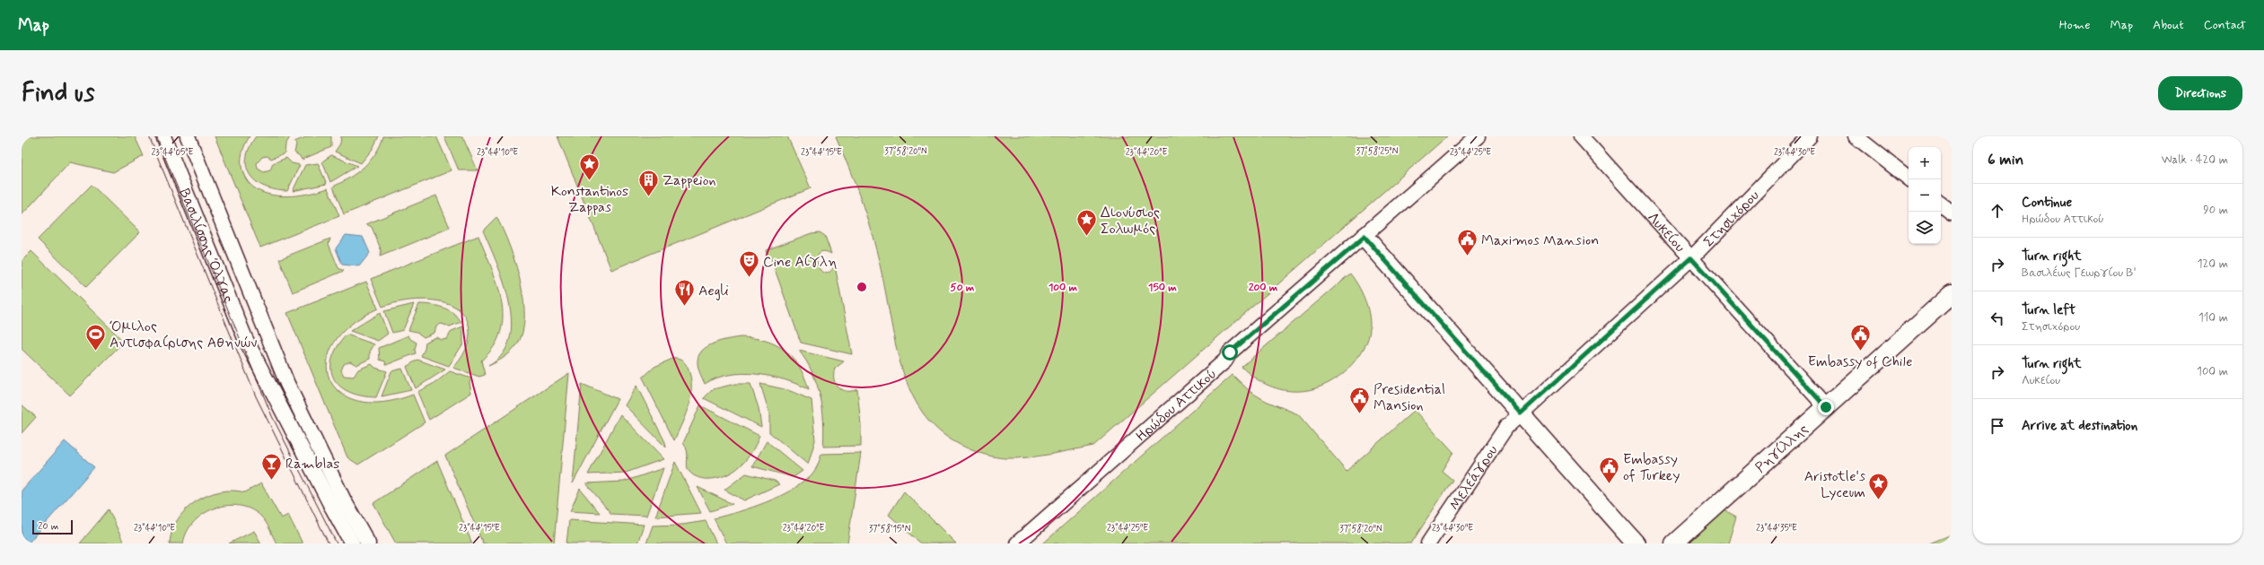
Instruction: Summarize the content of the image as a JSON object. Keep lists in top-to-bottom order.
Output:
{
  "streets": {
    "street": [
      "Στησιχόρου",
      "Λυκείου",
      "Βασιλίσσης Όλγας",
      "Ηρώδου Αττικού",
      "Ρηγίλλης",
      "Μελεάγρου"
    ]
  },
  "crossings": [
    ["Στησιχόρου", "Λυκείου"],
    ["Στησιχόρου", "Μελεάγρου"],
    ["Λυκείου", "Ρηγίλλης"]
  ],
  "places": {
    "place": ["Konstantinos Zappas", "Διονύσιος Σολωμός", "Aristotle's Lyceum"],
    "building": ["Zappeion"],
    "public building": [
      "Maximos Mansion",
      "Embassy of Chile",
      "Presidential Mansion",
      "Embassy of Turkey"
    ],
    "theatre": ["Cine Αίγλη"],
    "restaurant": ["Aegli"],
    "sports": ["Όμιλος Αντισφαίρισης Αθηνών"],
    "bar": ["Ramblas"]
  },
  "scale_bar": "20 m",
  "page": {
    "header": "Map",
    "nav": [
      "Home",
      "Map",
      "About",
      "Contact"
    ],
    "buttons": "Directions",
    "title": "Find us",
    "heading": ["6 min", "Walk · 420 m"],
    "map_buttons": ["+", "−"],
    "list": [
      ["Continue", "Ηρώδου Αττικού", "90 m"],
      ["Turn right", "Βασιλέως Γεωργίου Β'", "120 m"],
      ["Turn left", "Στησιχόρου", "110 m"],
      ["Turn right", "Λυκείου", "100 m"],
      "Arrive at destination"
    ],
    "scale": "20 m"
  },
  "coordinates": [
    "37°58'20\"N",
    "37°58'25\"N",
    "23°44'05\"E",
    "23°44'10\"E",
    "23°44'15\"E",
    "23°44'20\"E",
    "23°44'25\"E",
    "23°44'30\"E",
    "23°44'35\"E",
    "37°58'15\"N"
  ],
  "rings": [
    "50 m",
    "100 m",
    "150 m",
    "200 m"
  ]
}
